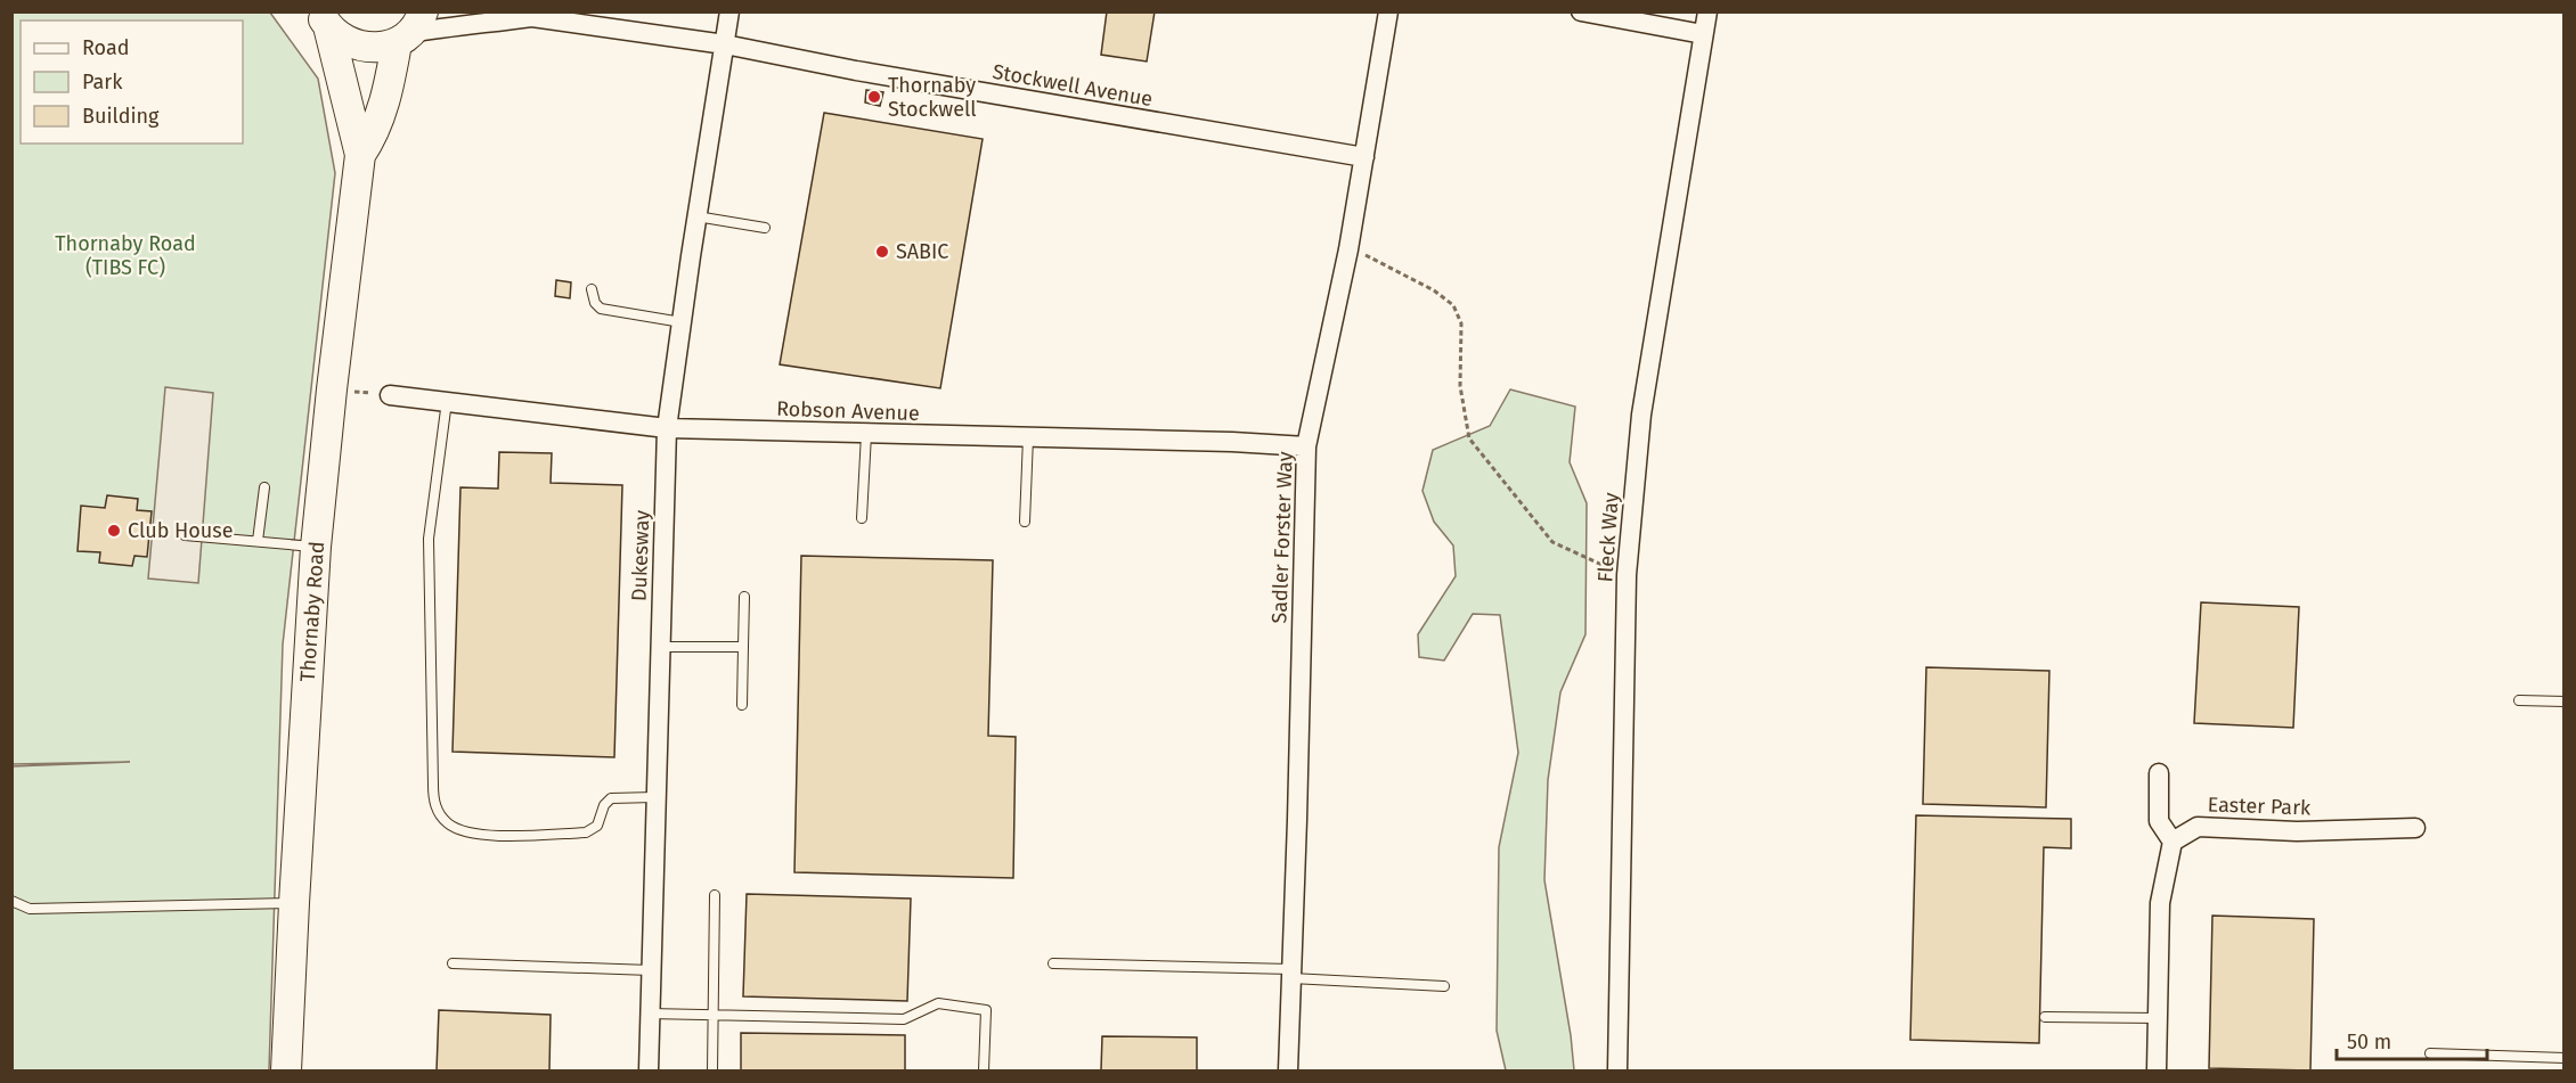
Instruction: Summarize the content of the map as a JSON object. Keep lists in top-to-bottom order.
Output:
{
  "streets": {
    "main road": ["Thornaby Road"],
    "street": [
      "Stockwell Avenue",
      "Robson Avenue",
      "Sadler Forster Way",
      "Fleck Way",
      "Dukesway",
      "Easter Park"
    ]
  },
  "crossings": [
    ["Stockwell Avenue", "Sadler Forster Way"],
    ["Stockwell Avenue", "Dukesway"],
    ["Stockwell Avenue", "Thornaby Road"],
    ["Robson Avenue", "Sadler Forster Way"],
    ["Robson Avenue", "Dukesway"]
  ],
  "parks": ["Thornaby Road (TIBS FC)"],
  "places": ["Thornaby Stockwell", "SABIC", "Club House"],
  "legend": ["Road", "Park", "Building"],
  "scale_bar": "50 m"
}
